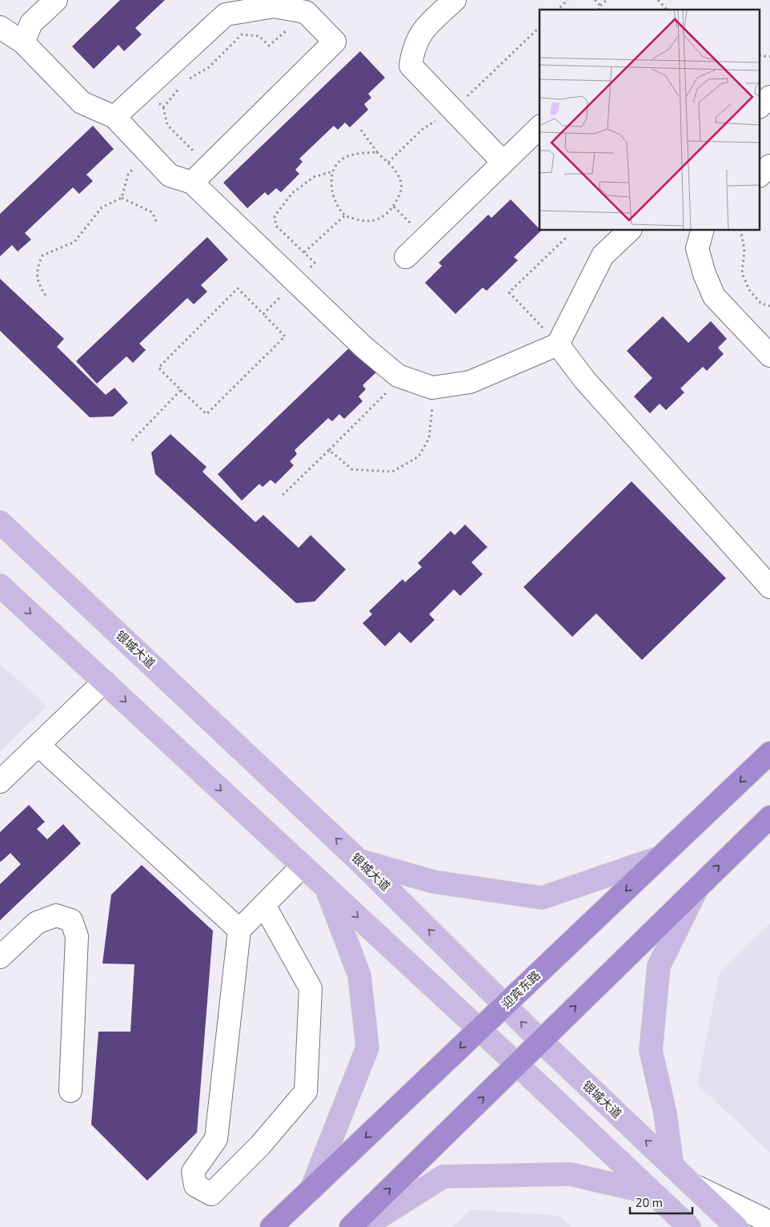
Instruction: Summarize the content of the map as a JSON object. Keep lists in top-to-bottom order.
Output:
{
  "streets": {
    "highway": ["迎宾东路"],
    "main road": ["银城大道"]
  },
  "crossings": [
    ["银城大道", "迎宾东路"]
  ],
  "scale_bar": "20 m"
}
